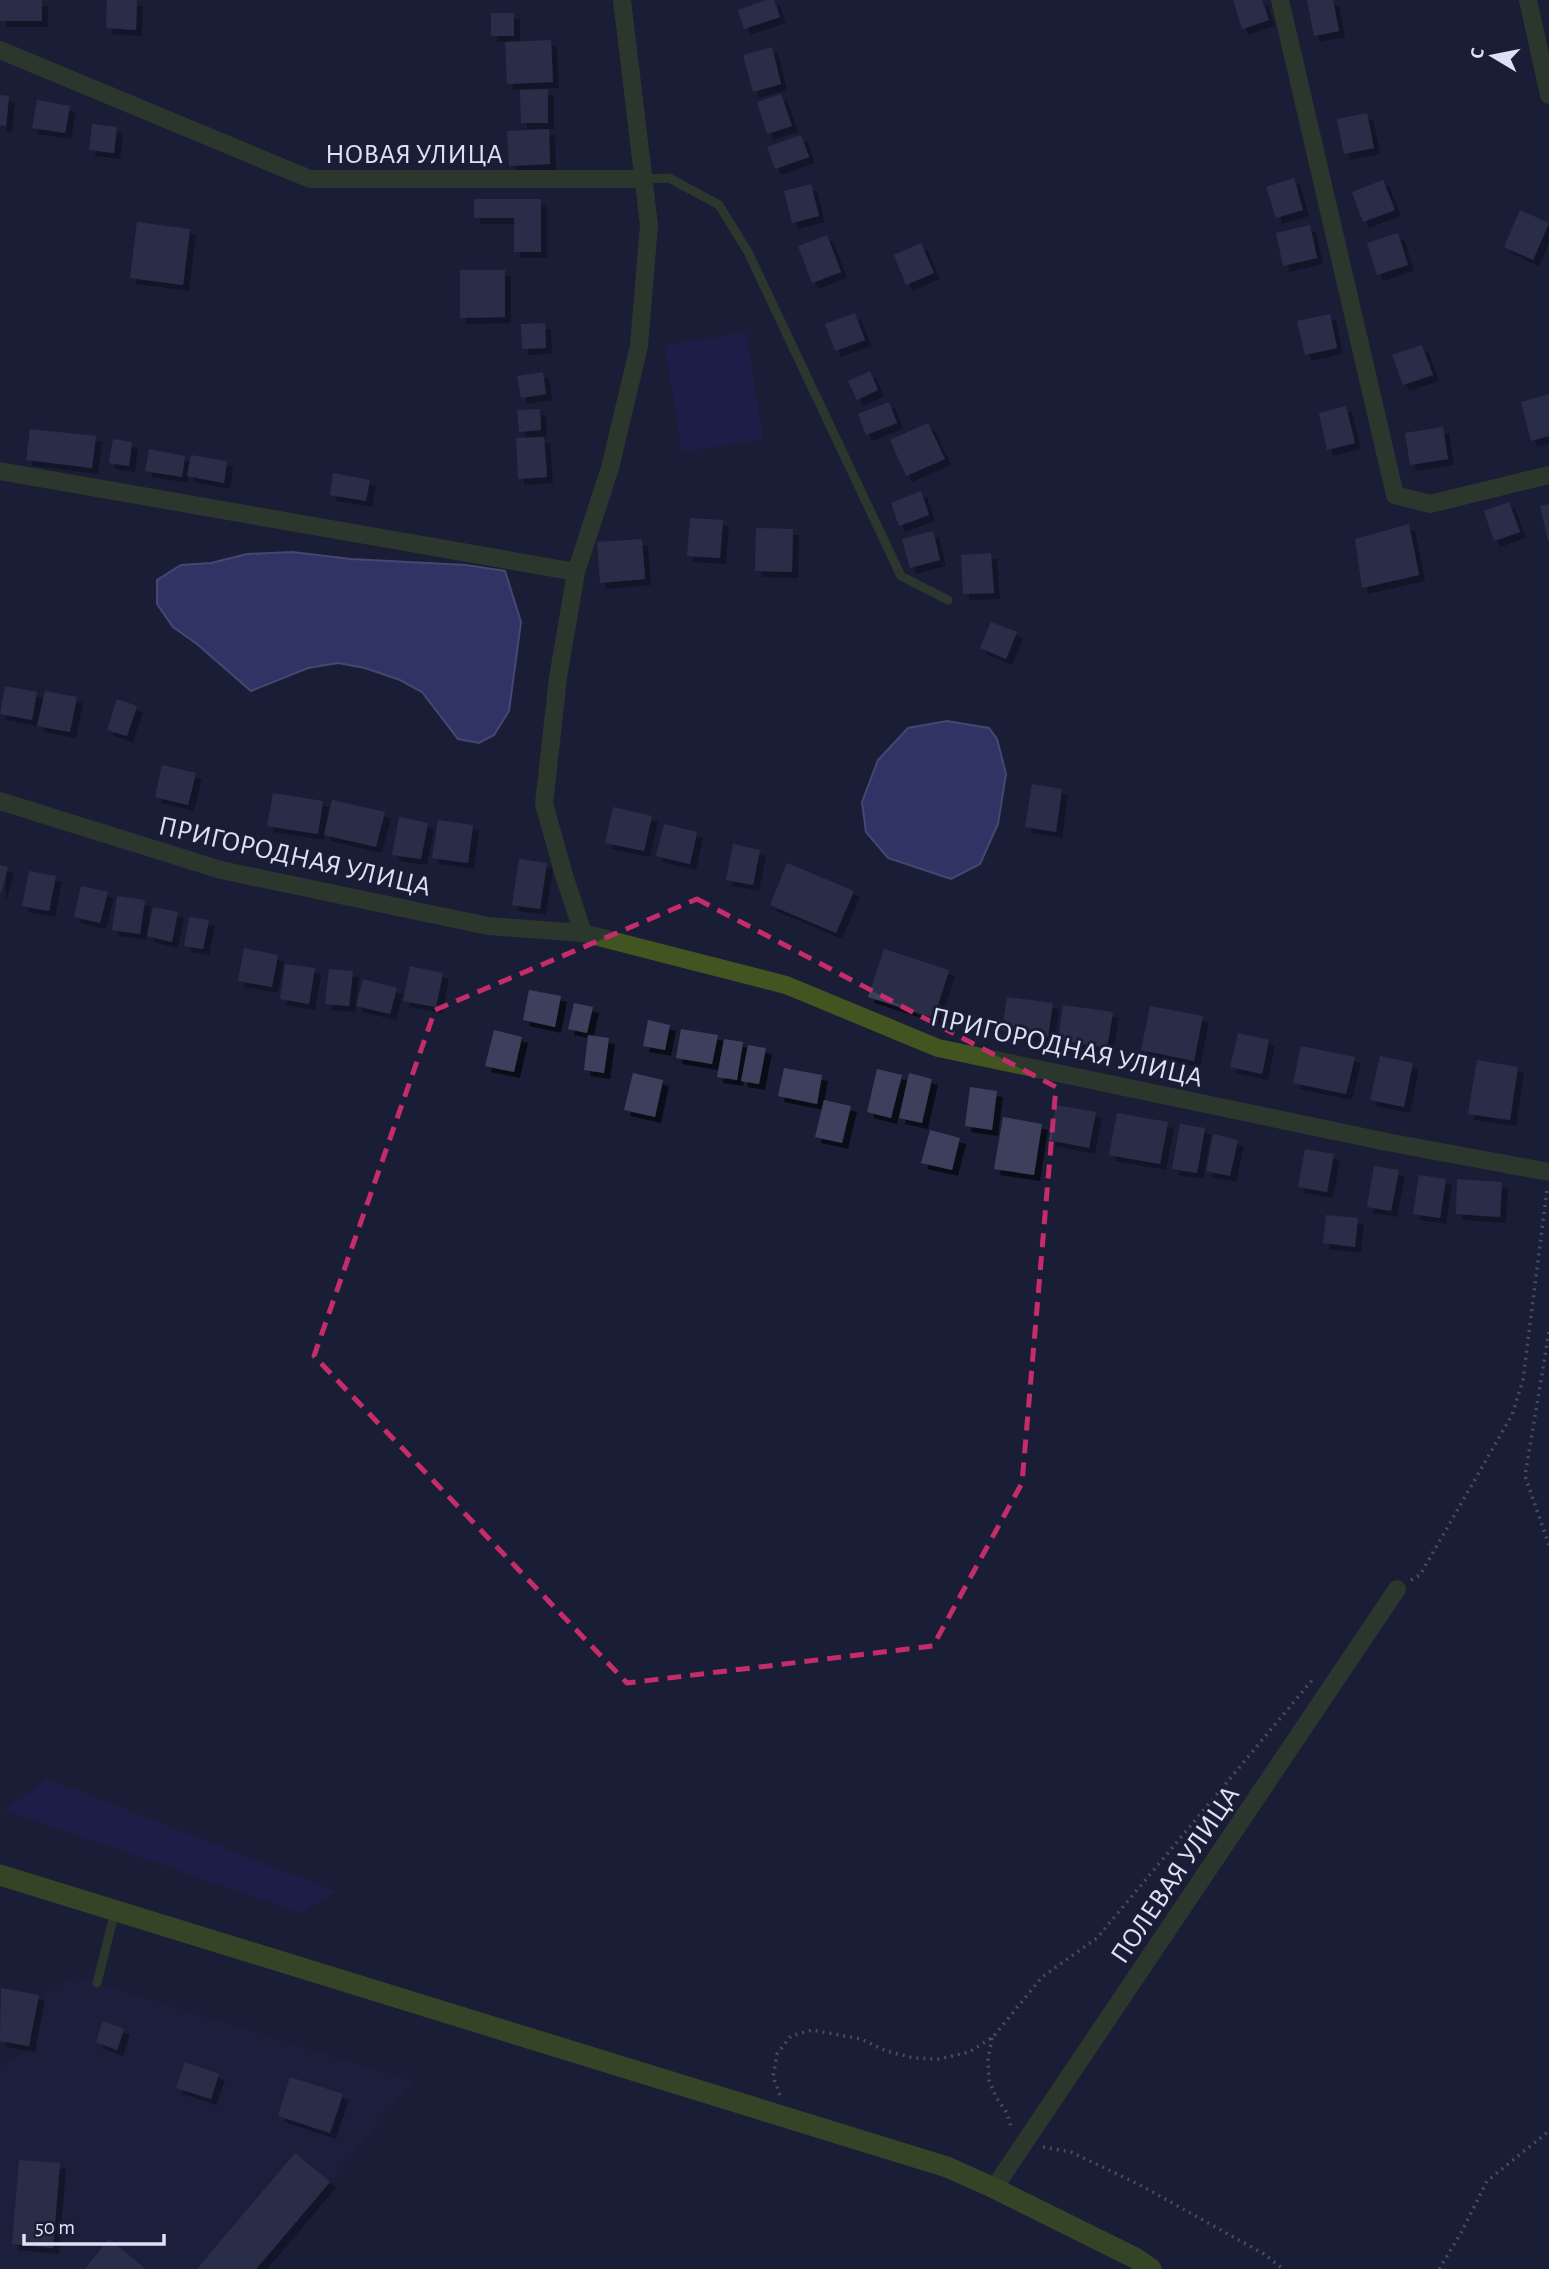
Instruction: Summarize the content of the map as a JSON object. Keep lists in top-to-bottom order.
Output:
{
  "streets": {
    "street": ["НОВАЯ УЛИЦА", "ПРИГОРОДНАЯ УЛИЦА", "ПОЛЕВАЯ УЛИЦА"]
  },
  "scale_bar": "50 m",
  "north": "left"
}
